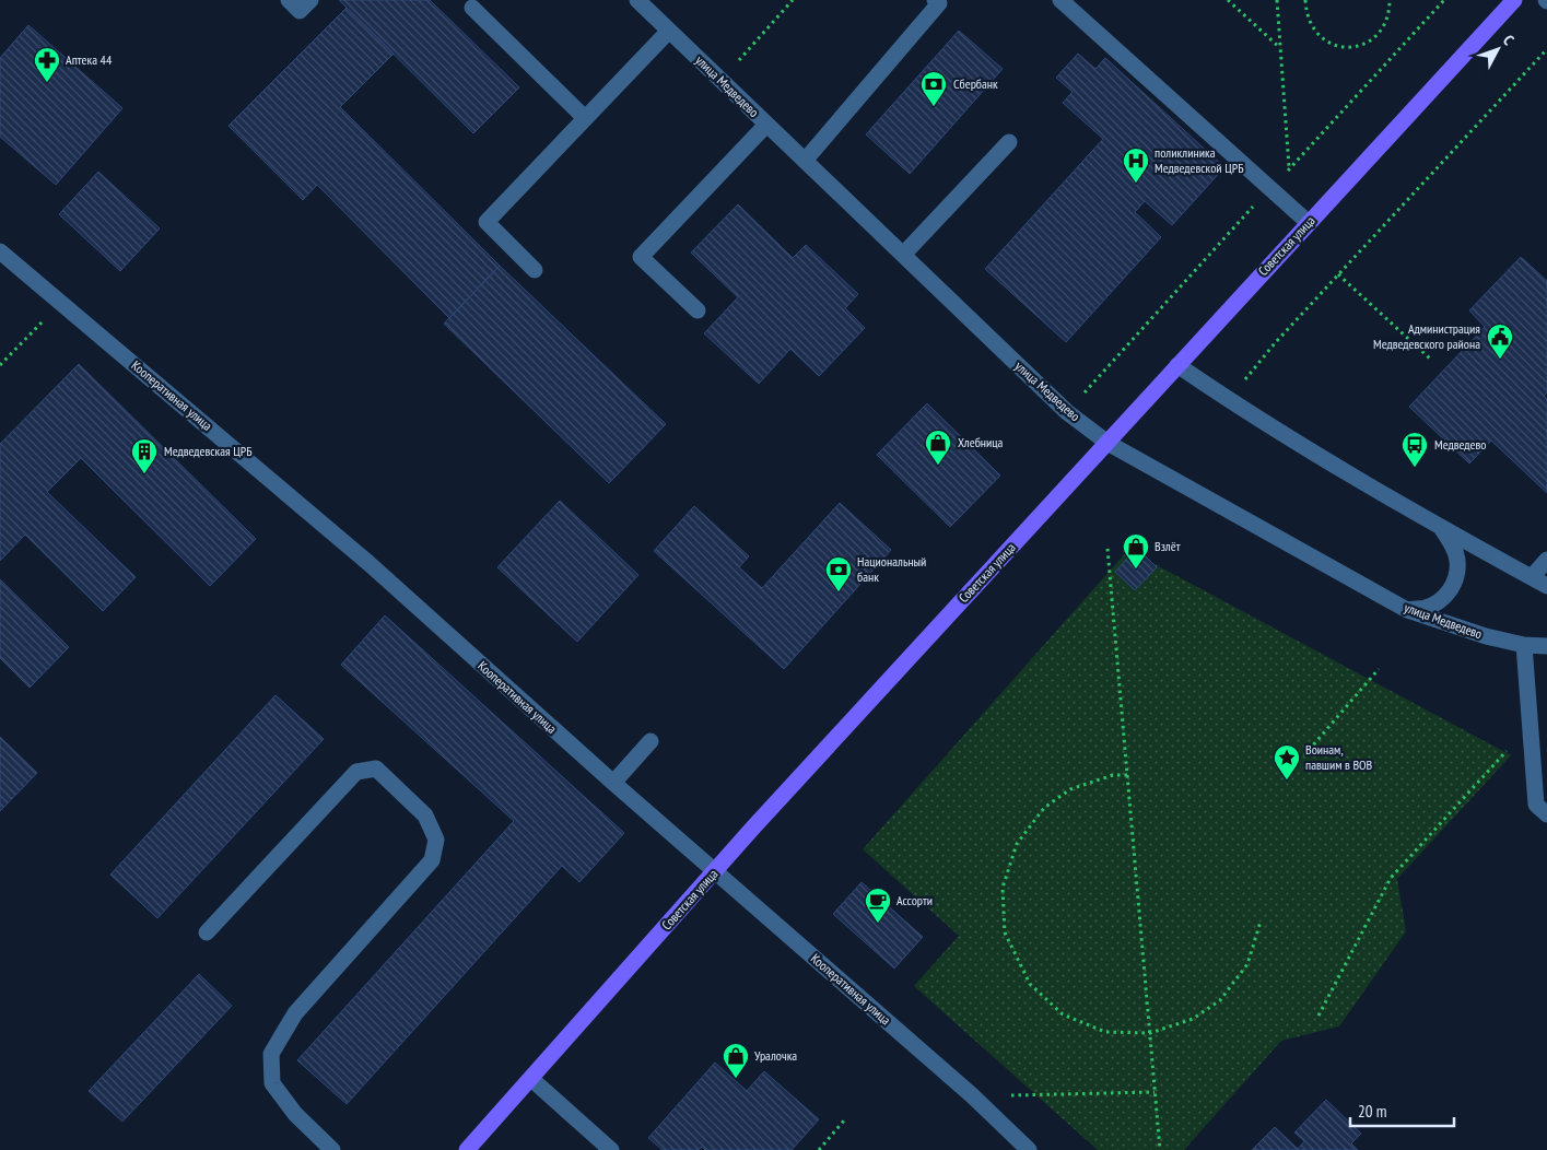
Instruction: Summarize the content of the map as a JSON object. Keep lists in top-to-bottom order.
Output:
{
  "streets": {
    "main road": ["Советская улица"],
    "street": ["улица Медведево", "Кооперативная улица"]
  },
  "crossings": [
    ["улица Медведево", "Советская улица"],
    ["Советская улица", "Кооперативная улица"]
  ],
  "places": {
    "pharmacy": ["Аптека 44"],
    "bank": ["Сбербанк", "Национальный банк"],
    "hospital": ["поликлиника Медведевской ЦРБ"],
    "public building": ["Администрация Медведевского района"],
    "shop": ["Хлебница", "Взлёт", "Уралочка"],
    "bus stop": ["Медведево"],
    "building": ["Медведевская ЦРБ"],
    "place": ["Воинам, павшим в ВОВ"],
    "cafe": ["Ассорти"]
  },
  "scale_bar": "20 m",
  "north": "top right"
}
